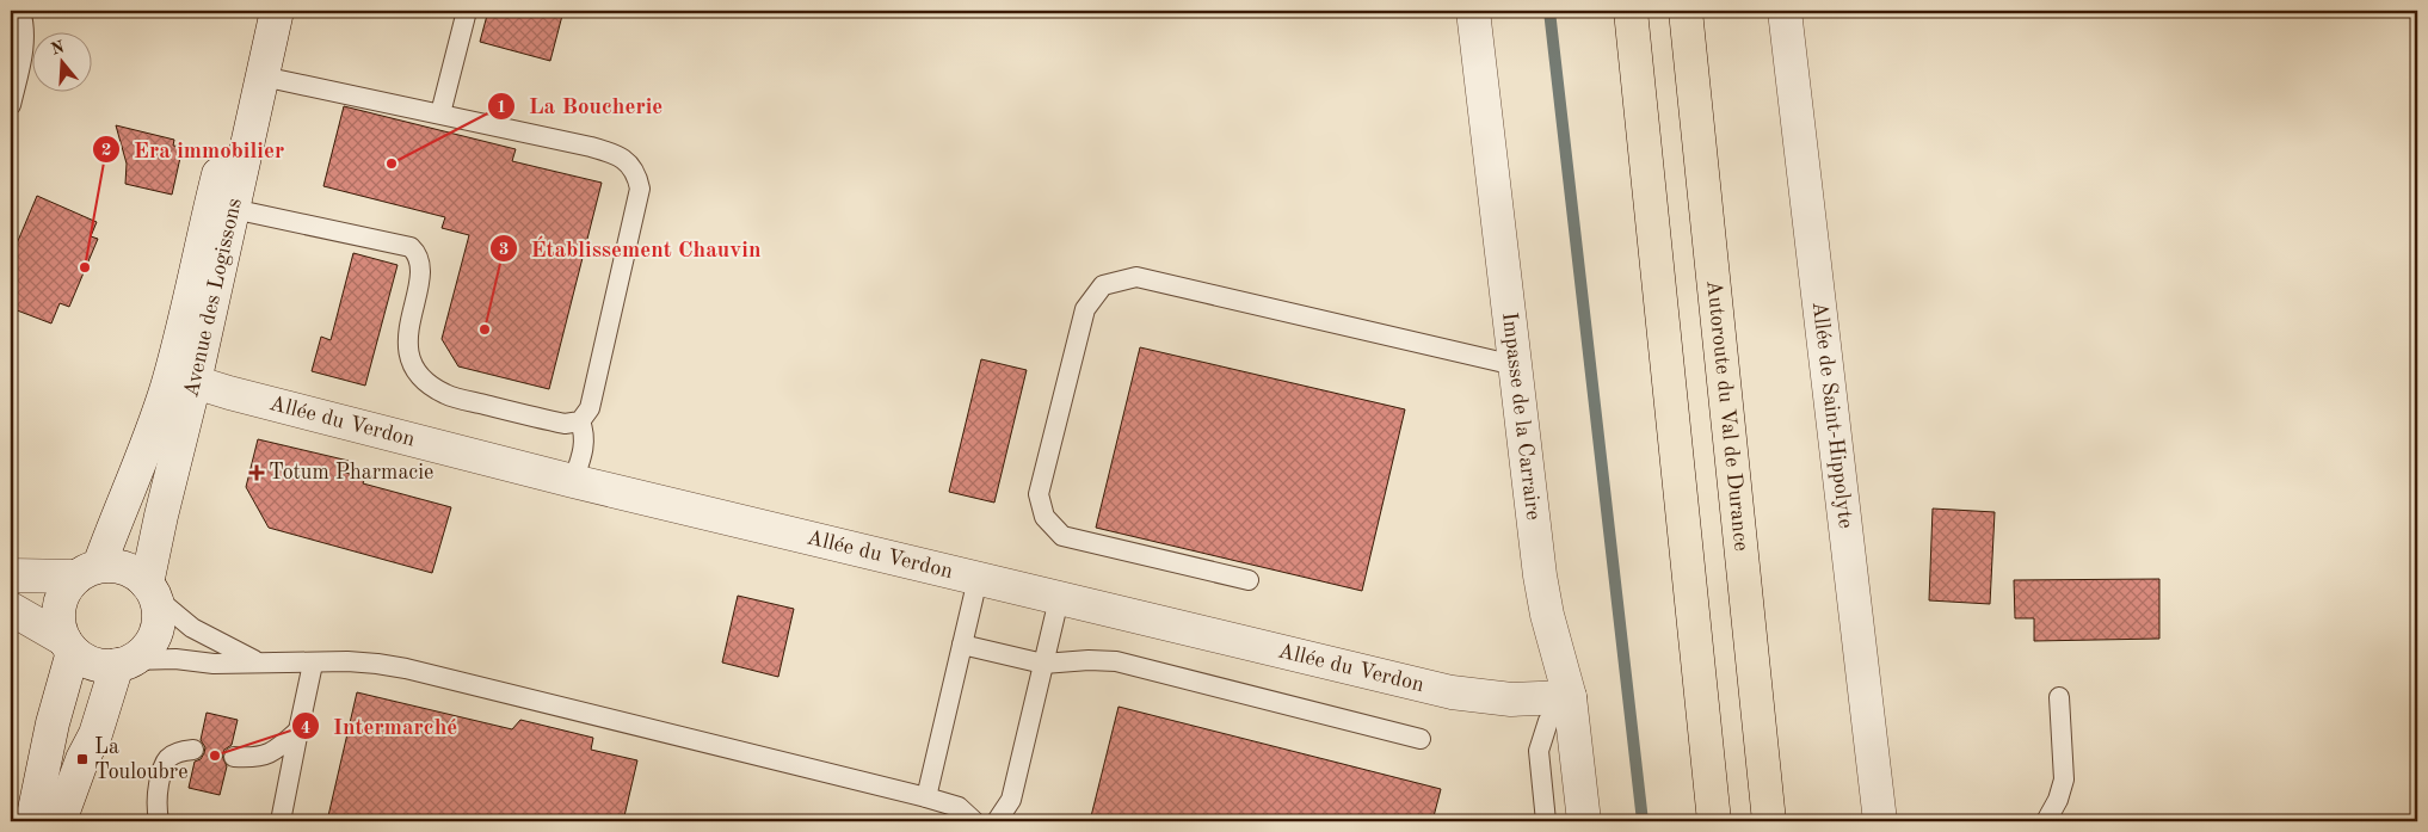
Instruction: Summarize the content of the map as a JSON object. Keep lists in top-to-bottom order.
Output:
{
  "streets": {
    "highway": ["Autoroute du Val de Durance"],
    "street": [
      "Avenue des Logissons",
      "Allée de Saint-Hippolyte",
      "Impasse de la Carraire",
      "Allée du Verdon"
    ]
  },
  "crossings": [
    ["Avenue des Logissons", "Allée du Verdon"],
    ["Impasse de la Carraire", "Allée du Verdon"]
  ],
  "places": {
    "other": [
      "La Boucherie",
      "Era immobilier",
      "Établissement Chauvin",
      "Intermarché"
    ],
    "health": ["Totum Pharmacie"],
    "transit": ["La Touloubre"]
  },
  "north": "top"
}
